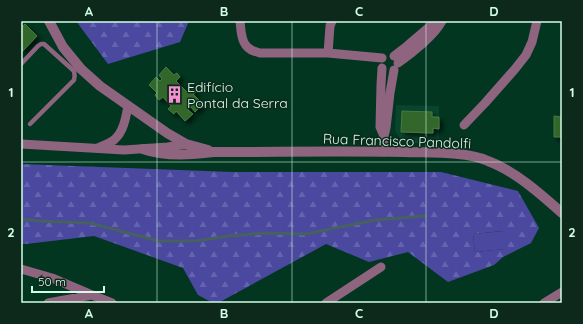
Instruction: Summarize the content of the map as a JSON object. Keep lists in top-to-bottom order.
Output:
{
  "streets": {
    "street": ["Rua Francisco Pandolfi"]
  },
  "places": {
    "building": ["Edifício Pontal da Serra"]
  },
  "scale_bar": "50 m",
  "grid": {
    "columns": [
      "A",
      "B",
      "C",
      "D"
    ],
    "rows": ["1", "2"]
  }
}
